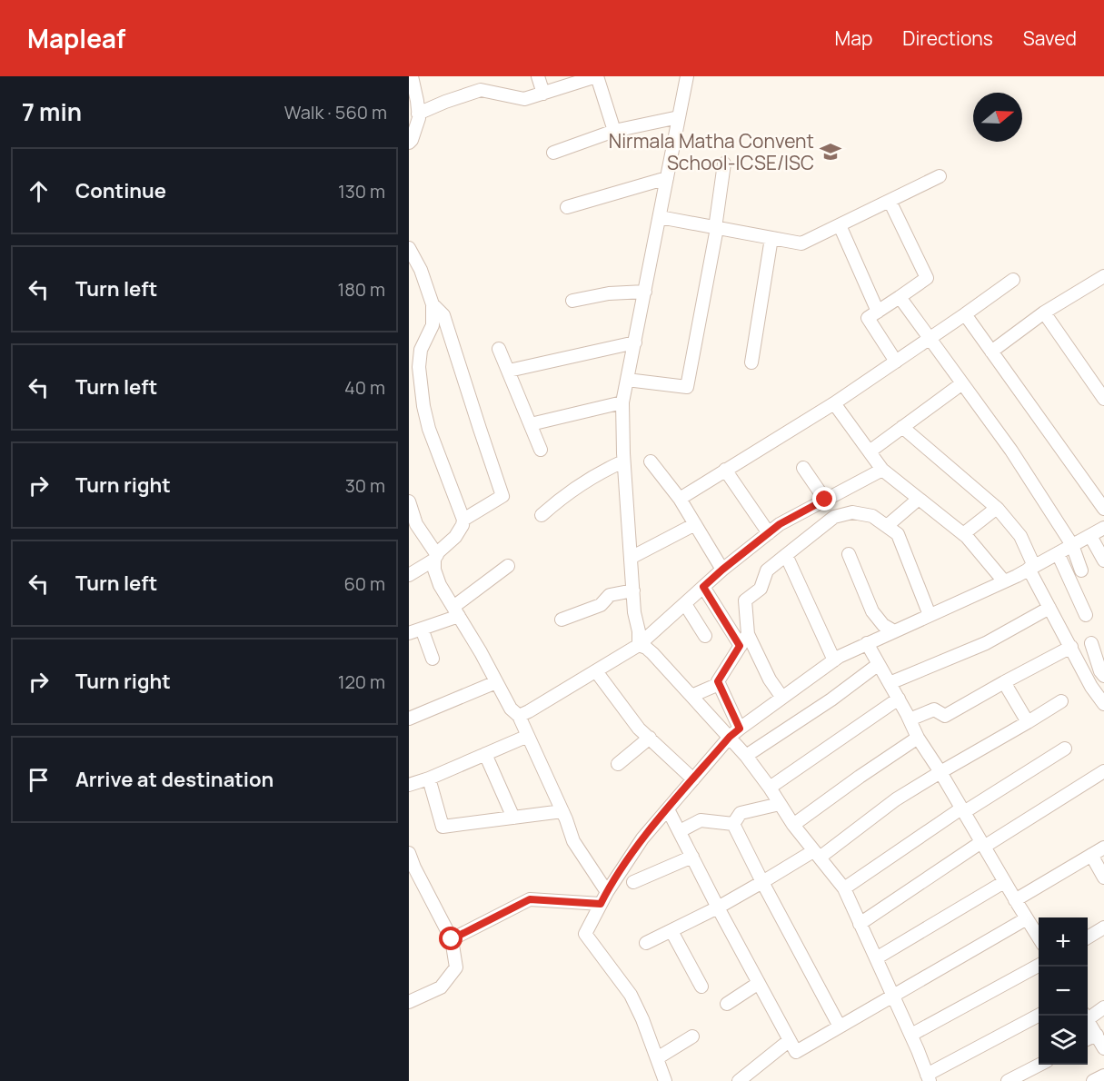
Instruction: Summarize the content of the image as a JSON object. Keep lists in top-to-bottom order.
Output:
{
  "places": {
    "school or university": ["Nirmala Matha Convent School-ICSE/ISC"]
  },
  "north": "right",
  "page": {
    "header": "Mapleaf",
    "nav": ["Map", "Directions", "Saved"],
    "heading": ["7 min", "Walk · 560 m"],
    "list": [
      ["Continue", "130 m"],
      ["Turn left", "180 m"],
      ["Turn left", "40 m"],
      ["Turn right", "30 m"],
      ["Turn left", "60 m"],
      ["Turn right", "120 m"],
      "Arrive at destination"
    ],
    "map_buttons": ["+", "−"]
  }
}
